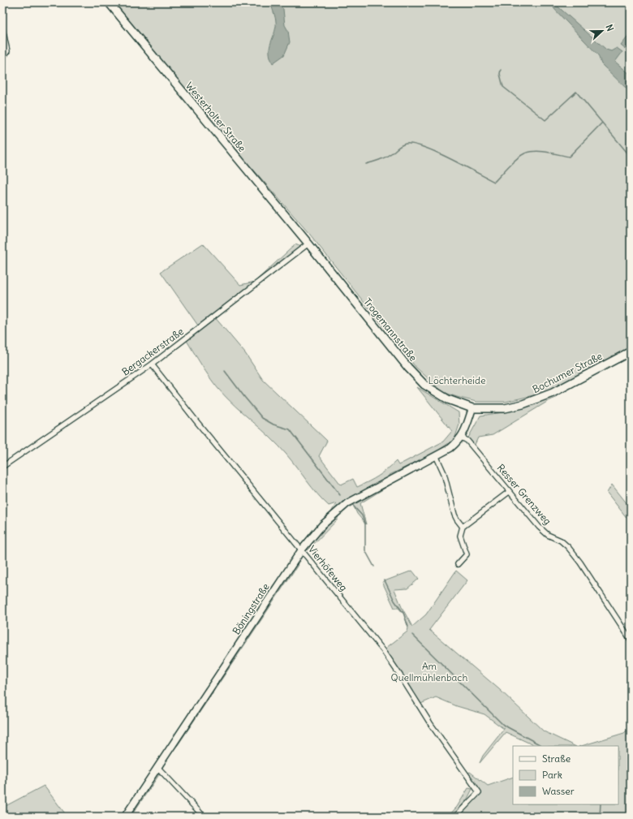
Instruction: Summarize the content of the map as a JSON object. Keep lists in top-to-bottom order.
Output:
{
  "streets": {
    "main road": [
      "Westerholter Straße",
      "Trogemannstraße",
      "Bochumer Straße",
      "Böningstraße"
    ],
    "street": ["Bergackerstraße", "Resser Grenzweg", "Vierhöfeweg"]
  },
  "crossings": [
    ["Westerholter Straße", "Trogemannstraße"],
    ["Westerholter Straße", "Bergackerstraße"],
    ["Trogemannstraße", "Bergackerstraße"],
    ["Trogemannstraße", "Bochumer Straße"],
    ["Trogemannstraße", "Böningstraße"],
    ["Bergackerstraße", "Vierhöfeweg"],
    ["Bochumer Straße", "Böningstraße"],
    ["Resser Grenzweg", "Böningstraße"],
    ["Vierhöfeweg", "Böningstraße"]
  ],
  "parks": ["Löchterheide", "Am Quellmühlenbach"],
  "legend": ["Straße", "Park", "Wasser"],
  "north": "right"
}
